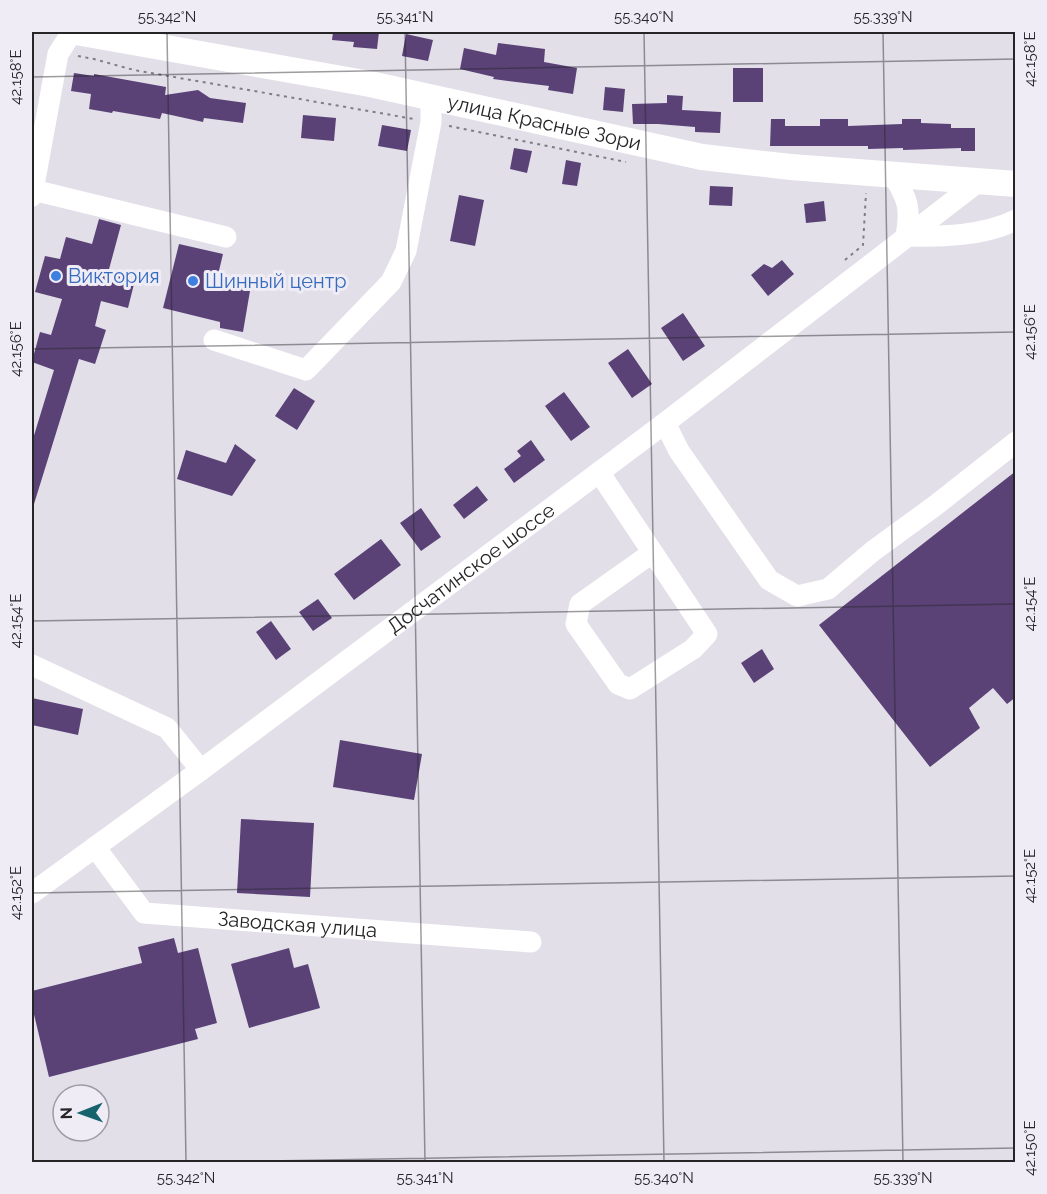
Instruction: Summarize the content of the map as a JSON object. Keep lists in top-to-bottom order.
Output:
{
  "streets": {
    "main road": ["улица Красные Зори"],
    "street": ["Досчатинское шоссе", "Заводская улица"]
  },
  "crossings": [
    ["улица Красные Зори", "Досчатинское шоссе"],
    ["Досчатинское шоссе", "Заводская улица"]
  ],
  "places": ["Виктория", "Шинный центр"],
  "north": "left",
  "coordinates": [
    "55.342°N",
    "55.341°N",
    "55.340°N",
    "55.339°N",
    "42.158°E",
    "42.156°E",
    "42.154°E",
    "42.152°E",
    "42.150°E"
  ]
}
